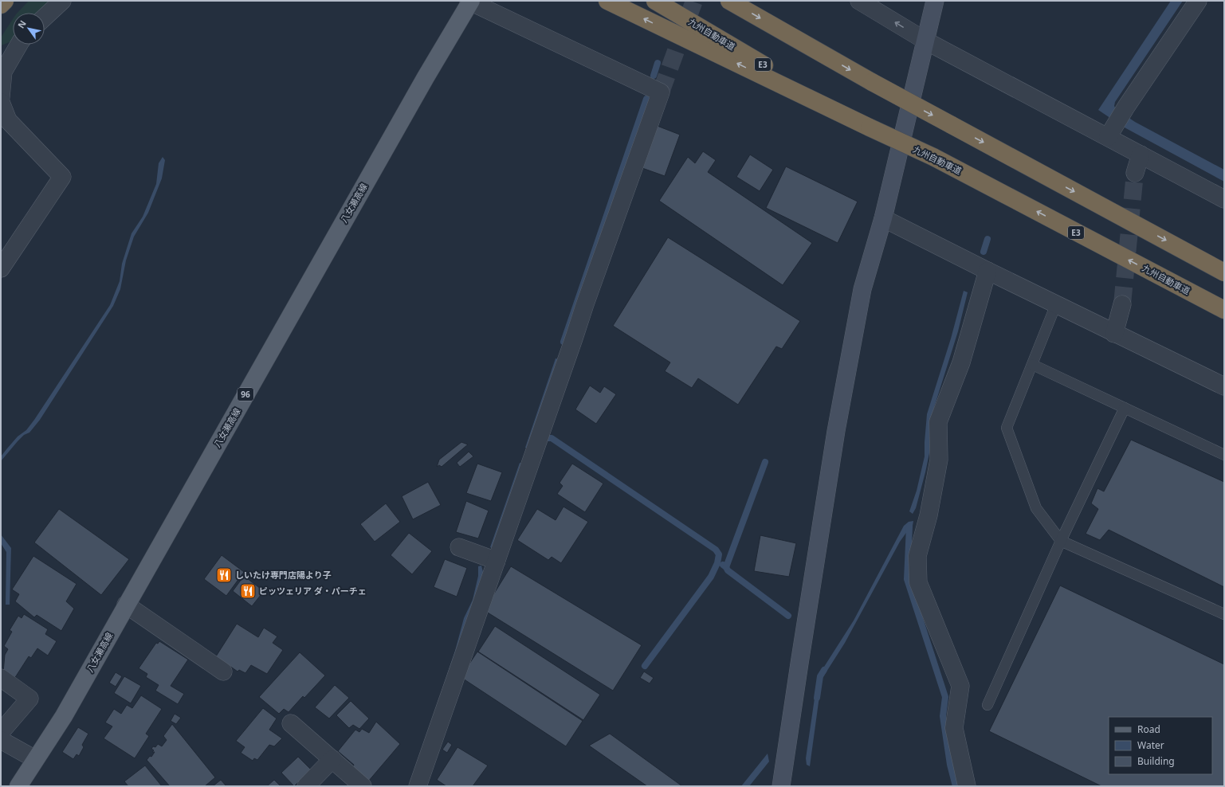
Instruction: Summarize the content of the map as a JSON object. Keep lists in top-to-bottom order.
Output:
{
  "streets": {
    "highway": ["九州自動車道", "E3"],
    "main road": ["八女瀬高線", "96"]
  },
  "places": {
    "restaurant": ["しいたけ専門店陽より子", "ピッツェリア ダ・パーチェ"]
  },
  "legend": ["Road", "Water", "Building"],
  "north": "top left"
}
